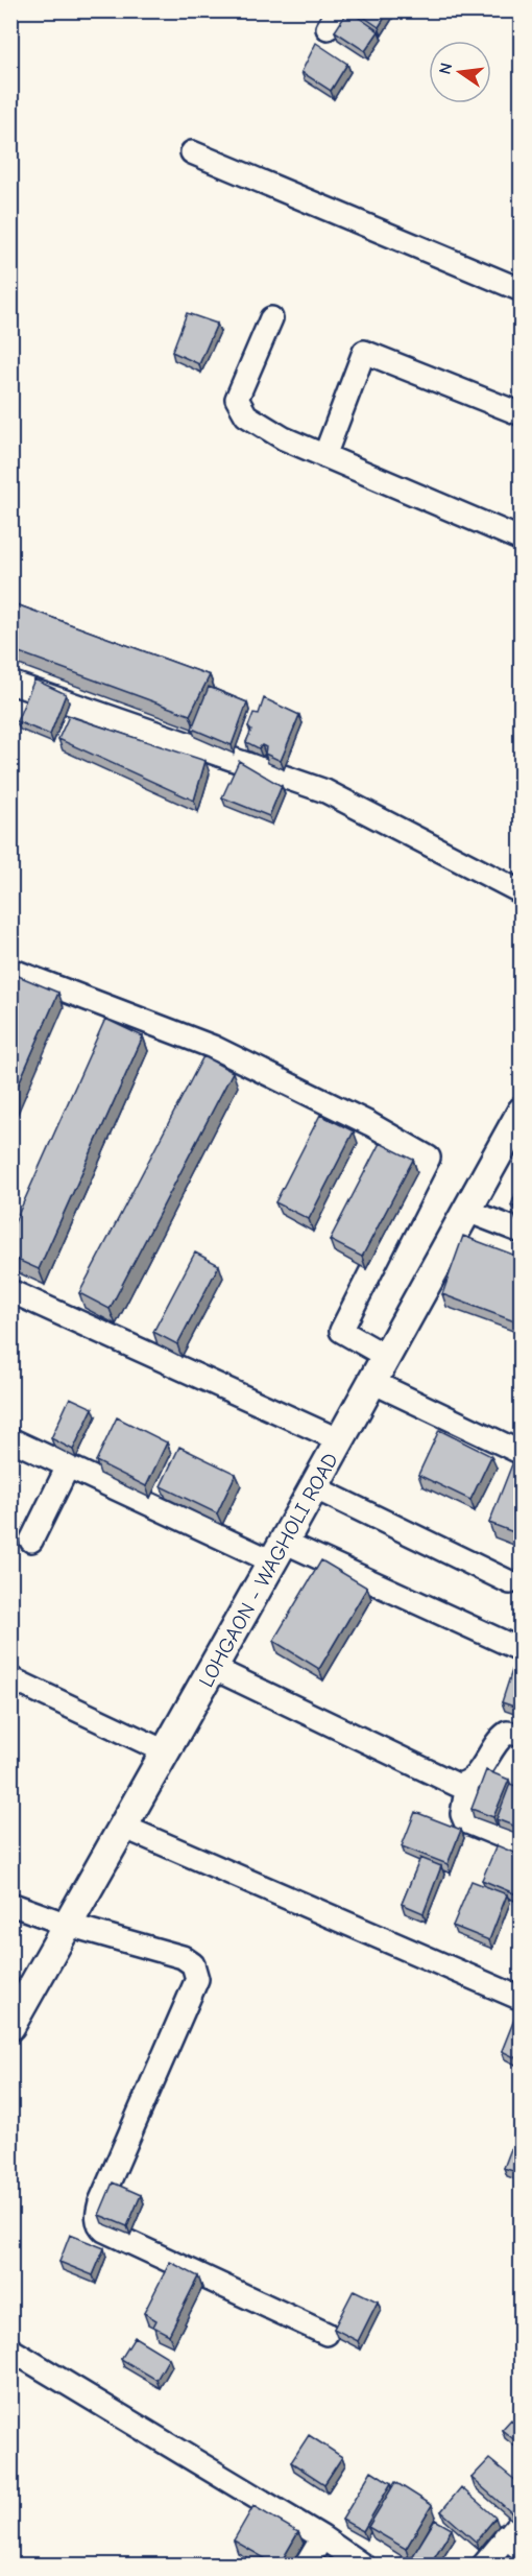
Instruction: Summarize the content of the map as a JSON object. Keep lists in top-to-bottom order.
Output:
{
  "streets": {
    "main road": ["LOHGAON - WAGHOLI ROAD"]
  },
  "north": "left"
}
